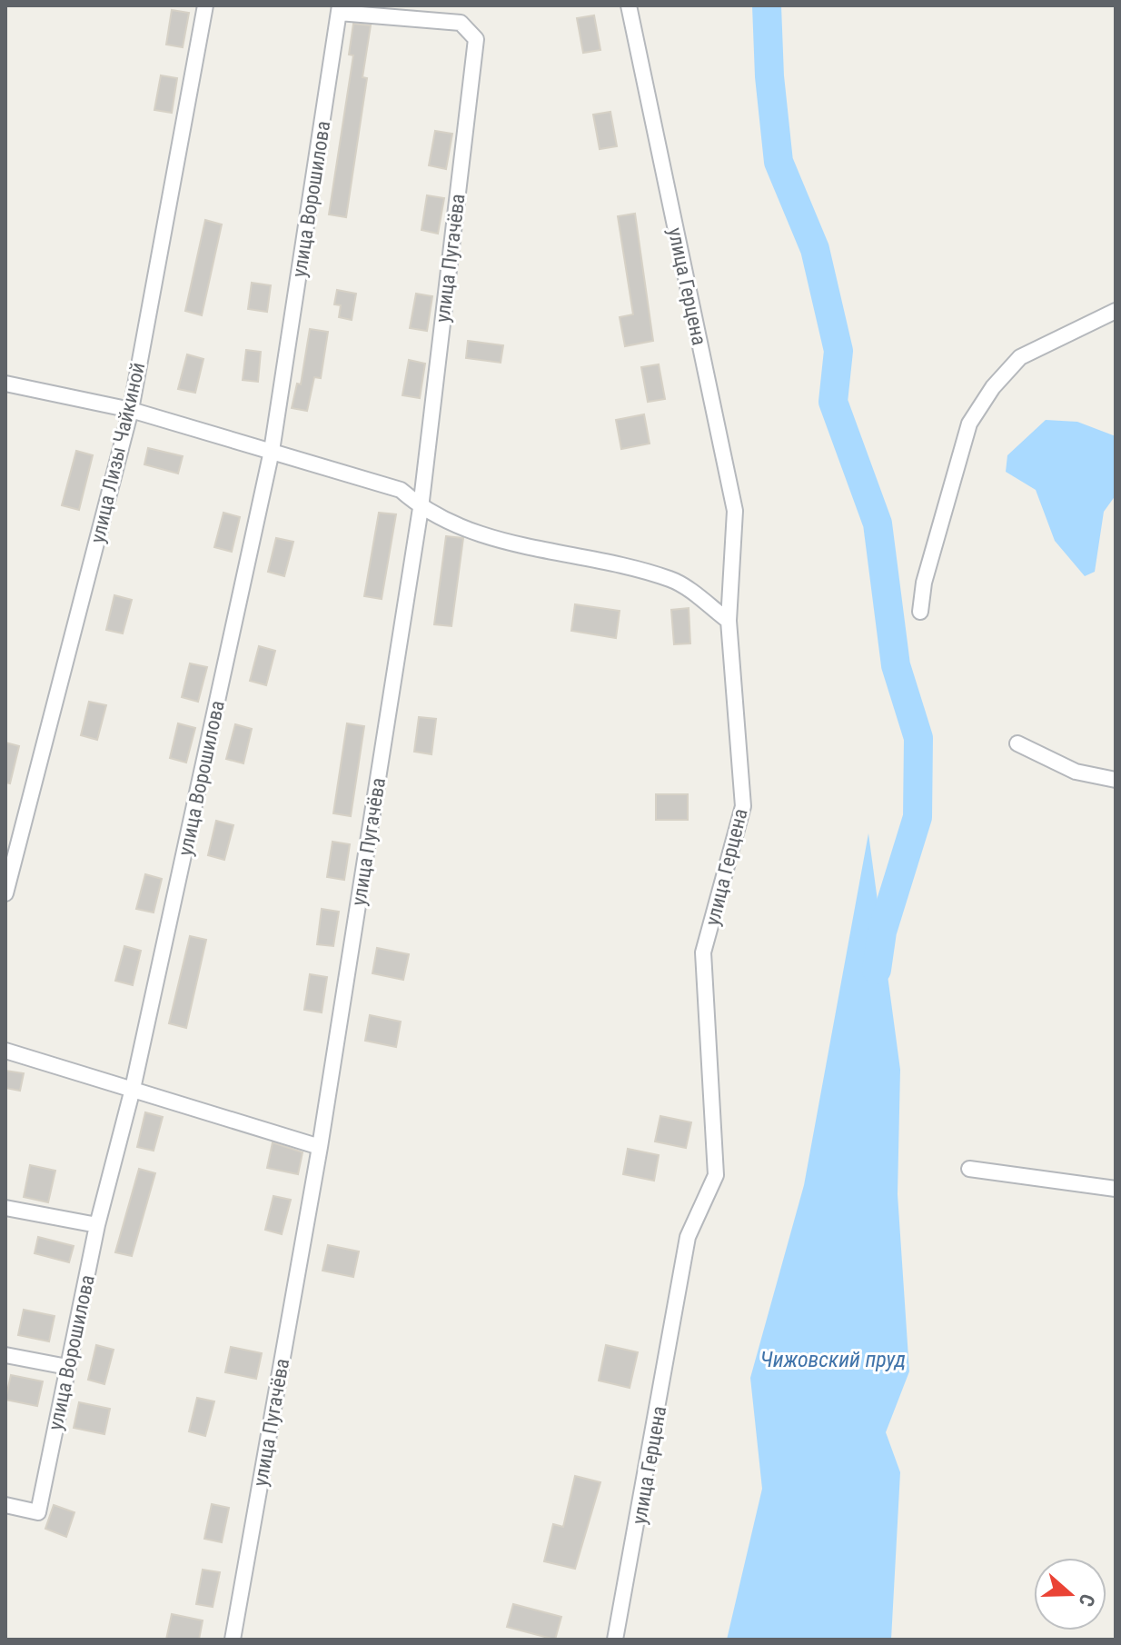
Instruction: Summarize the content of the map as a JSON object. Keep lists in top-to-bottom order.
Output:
{
  "streets": {
    "street": [
      "улица Ворошилова",
      "улица Пугачёва",
      "улица Герцена",
      "улица Лизы Чайкиной"
    ]
  },
  "crossings": [
    ["улица Ворошилова", "улица Пугачёва"]
  ],
  "water": ["Чижовский пруд"],
  "north": "right"
}
